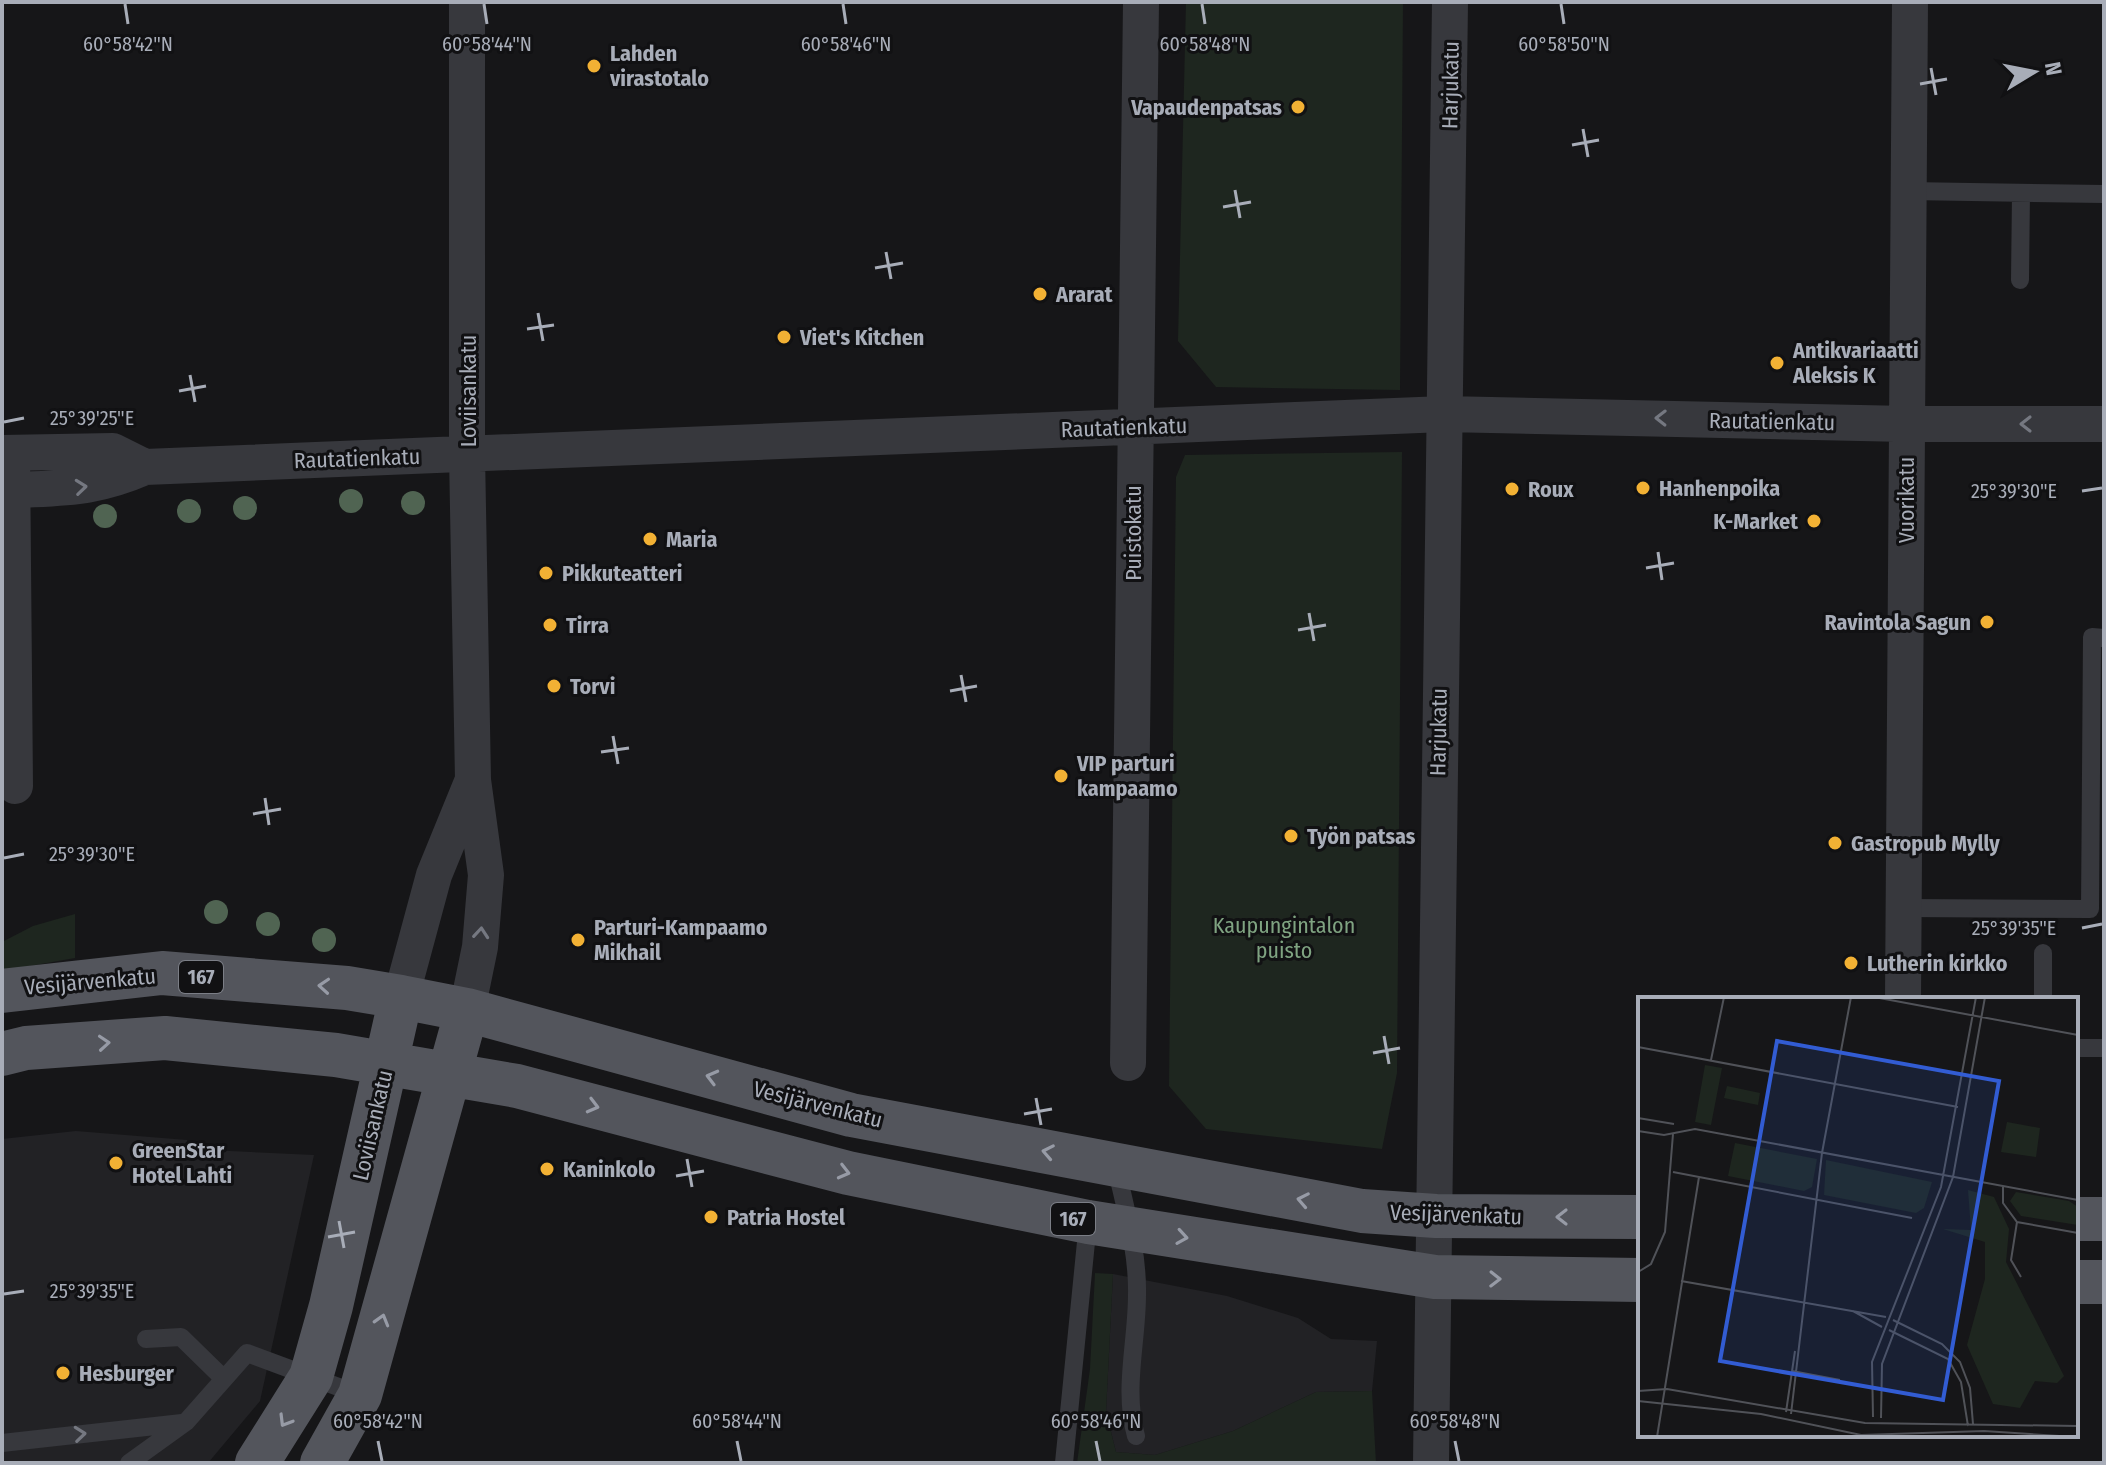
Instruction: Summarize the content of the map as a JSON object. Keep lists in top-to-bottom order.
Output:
{
  "streets": {
    "main road": ["Loviisankatu", "167", "Vesijärvenkatu"],
    "street": [
      "Harjukatu",
      "Rautatienkatu",
      "Vuorikatu",
      "Puistokatu"
    ]
  },
  "crossings": [
    ["Harjukatu", "Rautatienkatu"],
    ["Harjukatu", "167"],
    ["Harjukatu", "Vesijärvenkatu"],
    ["Loviisankatu", "Rautatienkatu"],
    ["Loviisankatu", "167"],
    ["Loviisankatu", "Vesijärvenkatu"],
    ["Rautatienkatu", "Vuorikatu"],
    ["Rautatienkatu", "Puistokatu"]
  ],
  "parks": ["Kaupungintalon puisto"],
  "places": [
    "Lahden virastotalo",
    "Vapaudenpatsas",
    "Ararat",
    "Viet's Kitchen",
    "Antikvariaatti Aleksis K",
    "Hanhenpoika",
    "Roux",
    "K-Market",
    "Maria",
    "Pikkuteatteri",
    "Ravintola Sagun",
    "Tirra",
    "Torvi",
    "VIP parturi kampaamo",
    "Työn patsas",
    "Gastropub Mylly",
    "Parturi-Kampaamo Mikhail",
    "Lutherin kirkko",
    "GreenStar Hotel Lahti",
    "Kaninkolo",
    "Patria Hostel",
    "Hesburger"
  ],
  "north": "right",
  "coordinates": [
    "60°58'42\"N",
    "60°58'44\"N",
    "60°58'46\"N",
    "60°58'48\"N",
    "60°58'50\"N",
    "25°39'25\"E",
    "25°39'30\"E",
    "25°39'35\"E"
  ]
}
